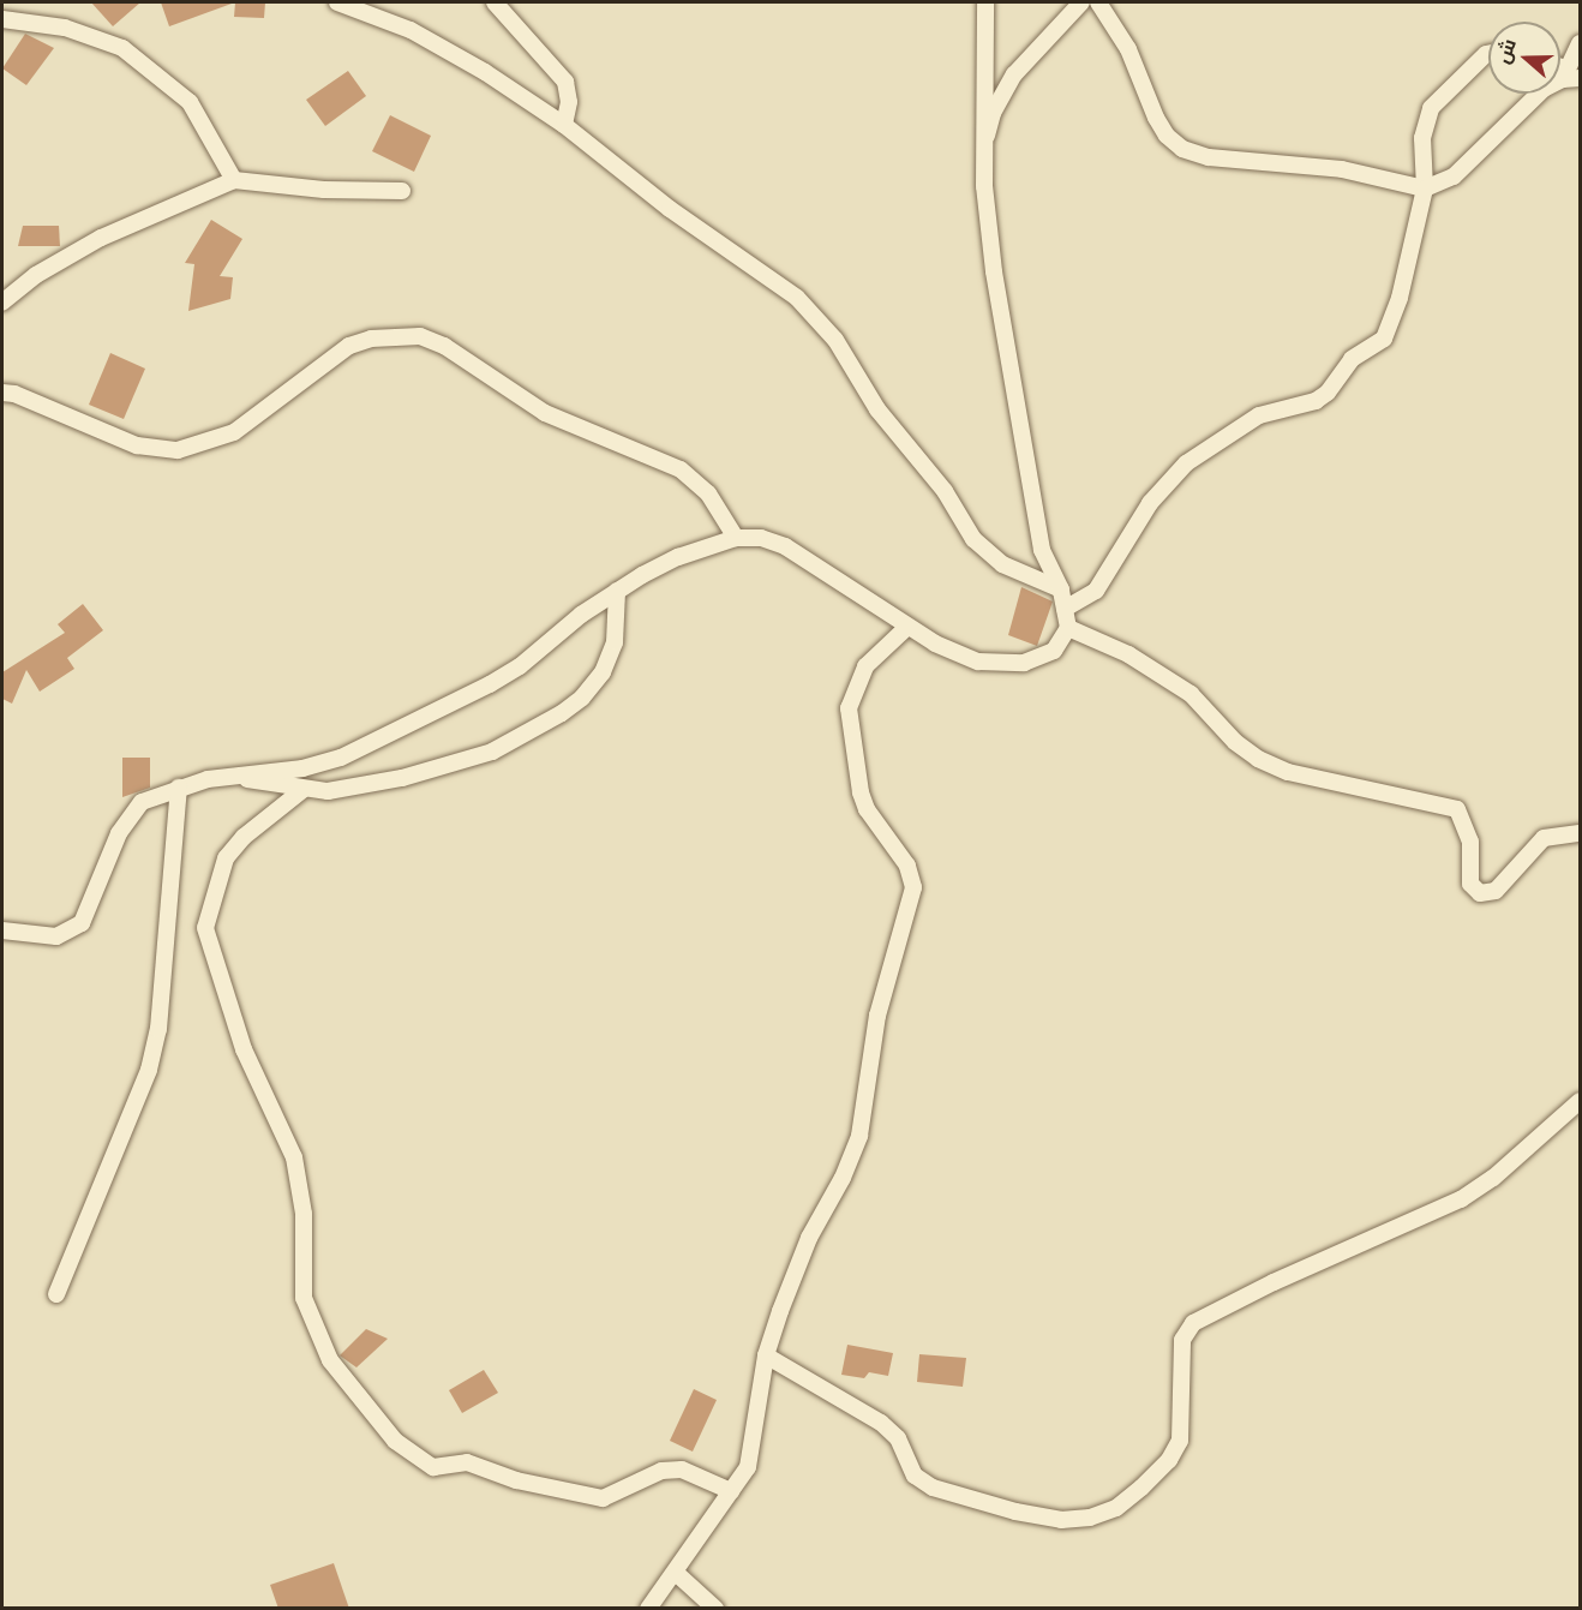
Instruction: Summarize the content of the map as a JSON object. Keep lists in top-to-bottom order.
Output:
{
  "north": "left"
}
